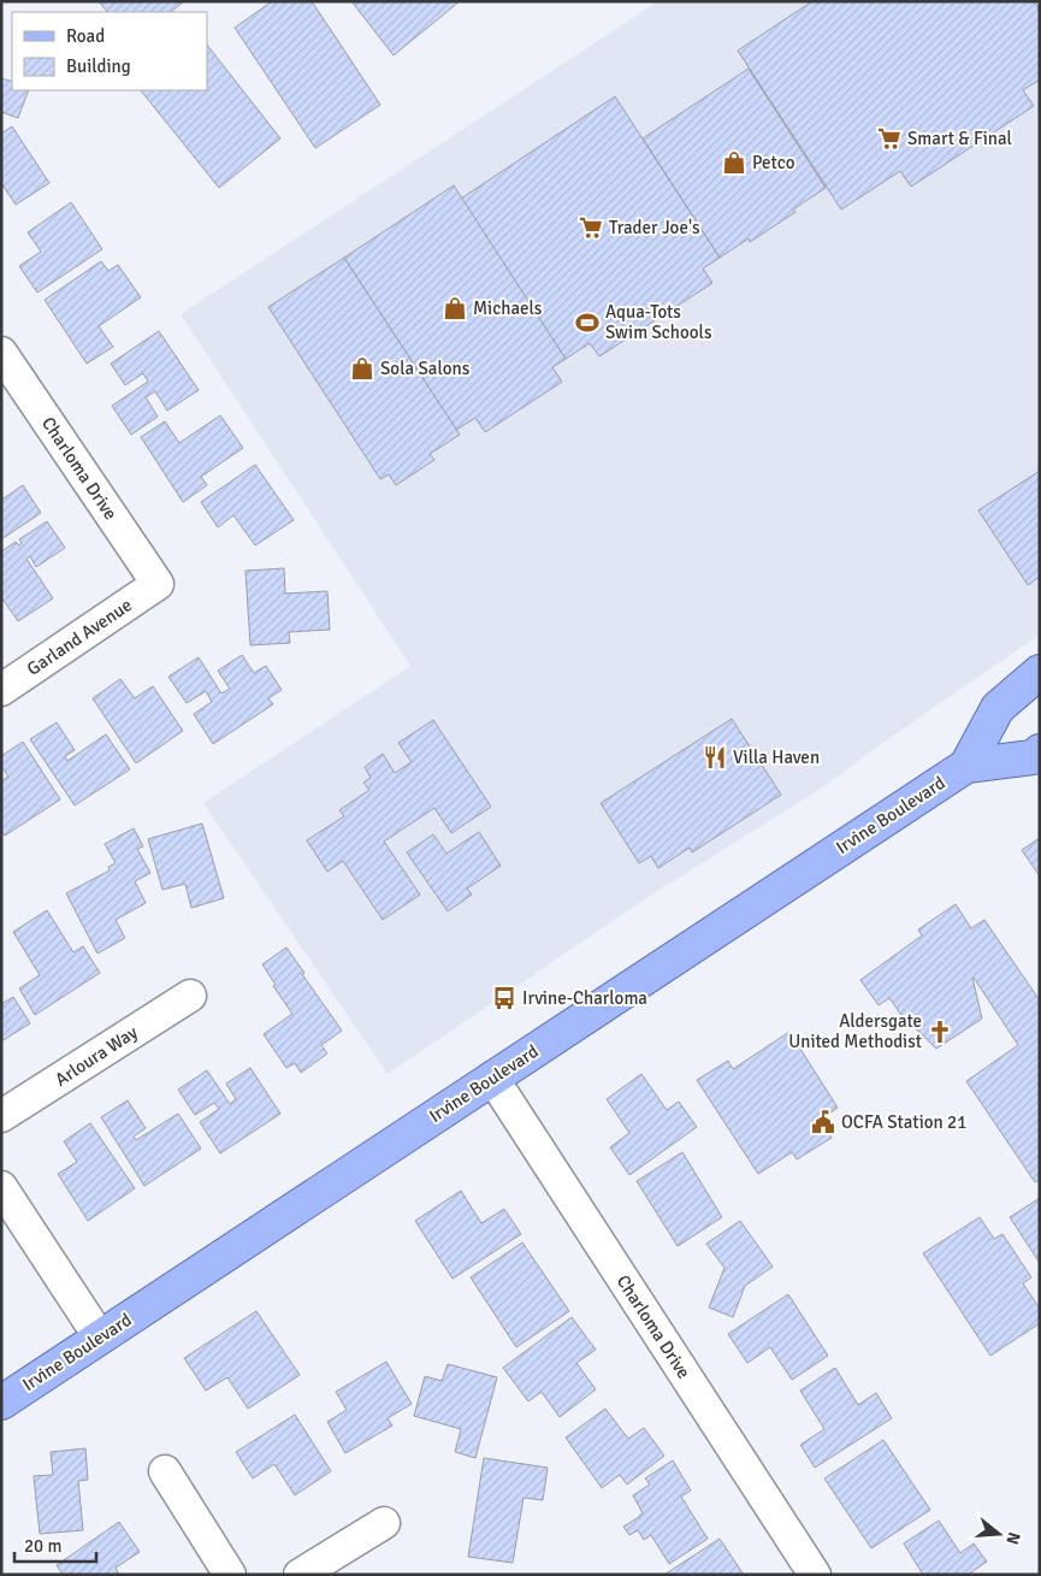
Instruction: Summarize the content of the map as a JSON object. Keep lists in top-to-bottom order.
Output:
{
  "streets": {
    "main road": ["Irvine Boulevard"],
    "street": ["Charloma Drive", "Garland Avenue", "Arloura Way"]
  },
  "crossings": [
    ["Charloma Drive", "Garland Avenue"],
    ["Charloma Drive", "Irvine Boulevard"]
  ],
  "places": {
    "supermarket": ["Smart & Final", "Trader Joe's"],
    "shop": ["Petco", "Michaels", "Sola Salons"],
    "sports": ["Aqua-Tots Swim Schools"],
    "restaurant": ["Villa Haven"],
    "bus stop": ["Irvine-Charloma"],
    "church": ["Aldersgate United Methodist"],
    "public building": ["OCFA Station 21"]
  },
  "legend": ["Road", "Building"],
  "scale_bar": "20 m",
  "north": "right"
}
